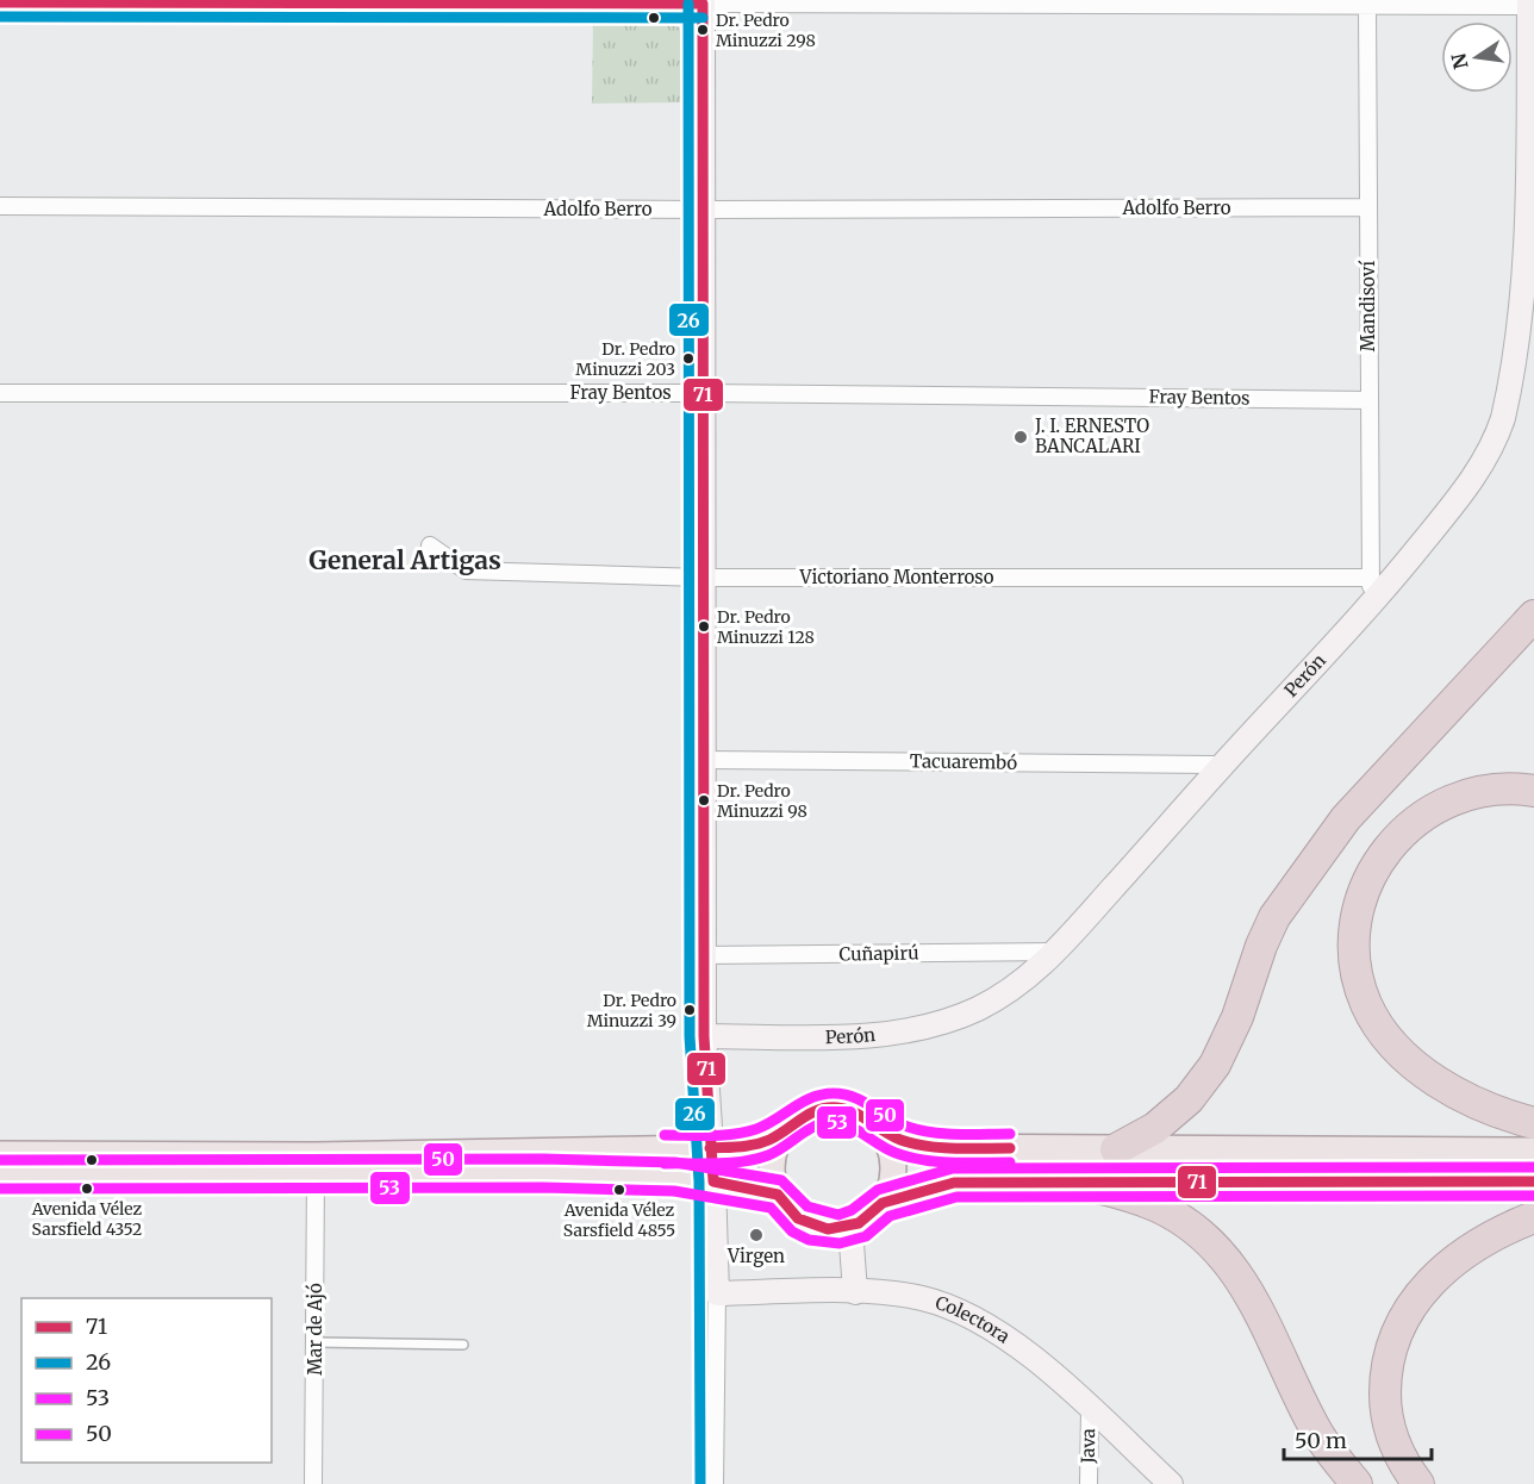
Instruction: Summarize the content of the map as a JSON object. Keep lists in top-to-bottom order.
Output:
{
  "streets": {
    "main road": ["Perón", "Colectora"],
    "street": [
      "Adolfo Berro",
      "Mandisoví",
      "Fray Bentos",
      "Victoriano Monterroso",
      "Tacuarembó",
      "Cuñapirú",
      "Mar de Ajó",
      "Java"
    ]
  },
  "crossings": [
    ["Adolfo Berro", "Mandisoví"],
    ["Mandisoví", "Fray Bentos"],
    ["Mandisoví", "Victoriano Monterroso"],
    ["Mandisoví", "Perón"],
    ["Perón", "Tacuarembó"],
    ["Perón", "Cuñapirú"],
    ["Colectora", "Java"]
  ],
  "districts": ["General Artigas"],
  "places": [
    "Dr. Pedro Minuzzi 298",
    "Dr. Pedro Minuzzi 203",
    "J. I. ERNESTO BANCALARI",
    "Dr. Pedro Minuzzi 128",
    "Dr. Pedro Minuzzi 98",
    "Dr. Pedro Minuzzi 39",
    "Avenida Vélez Sarsfield 4352",
    "Avenida Vélez Sarsfield 4855",
    "Virgen"
  ],
  "lines": [
    "transit line 71",
    "transit line 26",
    "transit line 50",
    "transit line 53"
  ],
  "legend": [
    "71",
    "26",
    "53",
    "50"
  ],
  "scale_bar": "50 m",
  "north": "left"
}
